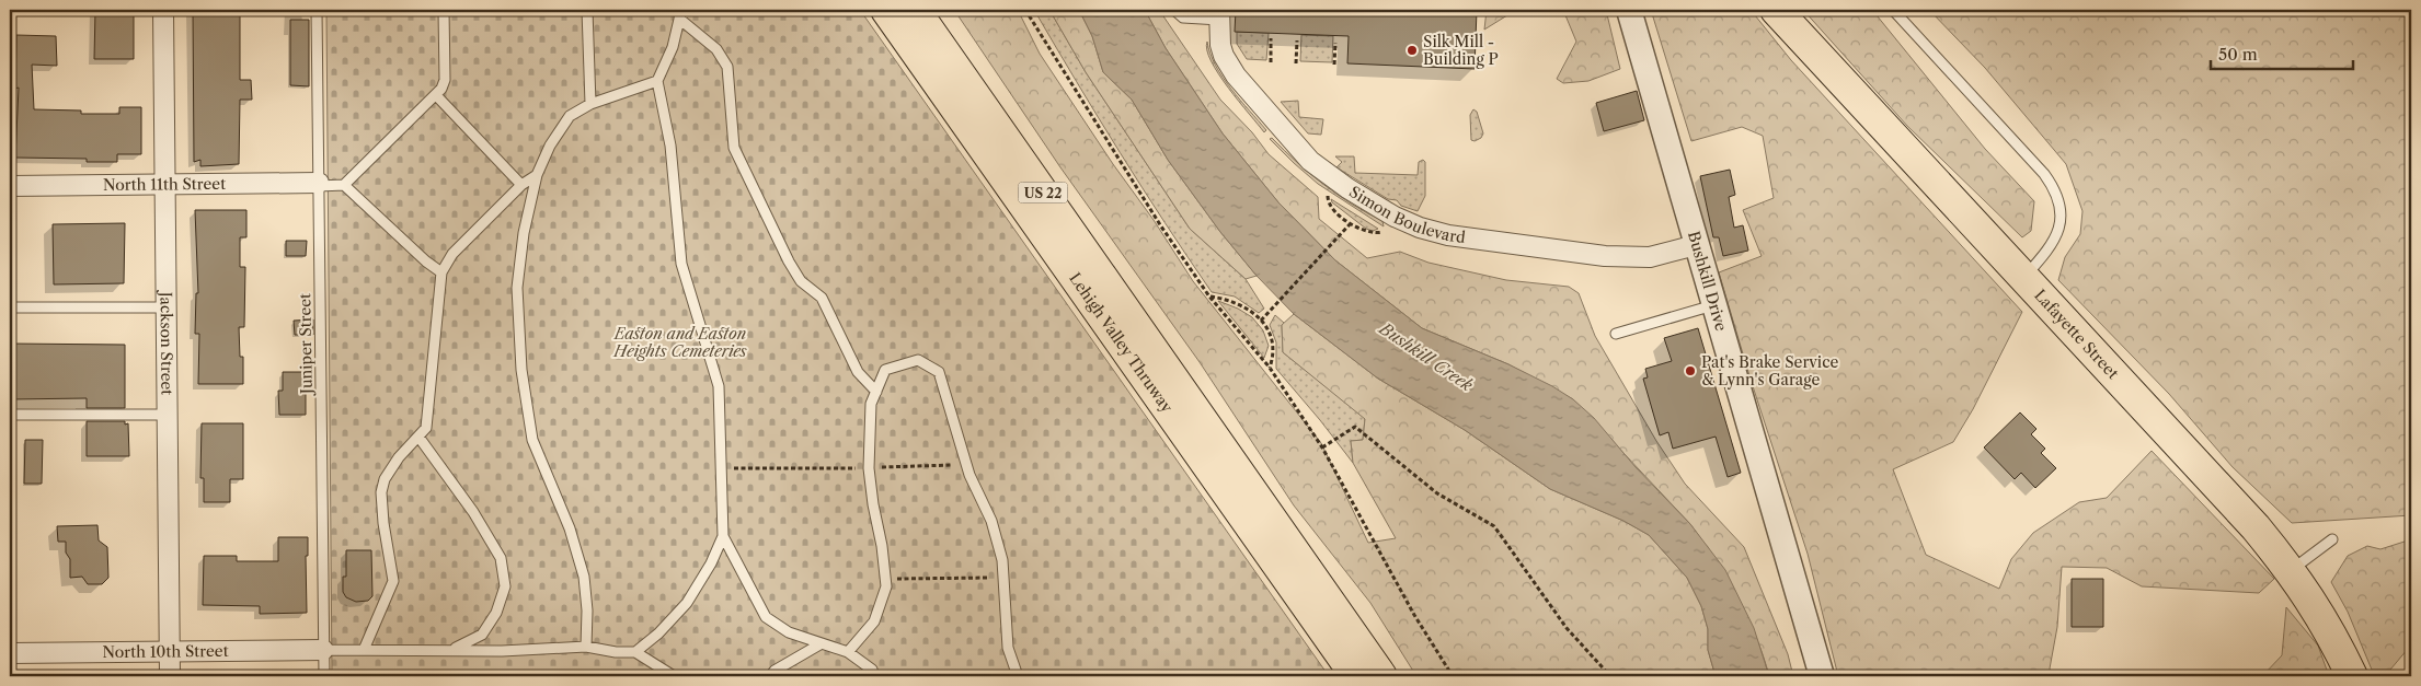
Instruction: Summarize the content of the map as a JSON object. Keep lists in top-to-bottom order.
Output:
{
  "streets": {
    "main road": ["US 22", "Lafayette Street", "Lehigh Valley Thruway"],
    "street": [
      "North 11th Street",
      "Simon Boulevard",
      "Bushkill Drive",
      "Jackson Street",
      "North 10th Street"
    ],
    "lane": ["Juniper Street"]
  },
  "crossings": [
    ["North 11th Street", "Jackson Street"],
    ["North 11th Street", "Juniper Street"],
    ["Simon Boulevard", "Bushkill Drive"],
    ["Jackson Street", "North 10th Street"],
    ["Juniper Street", "North 10th Street"]
  ],
  "water": ["Bushkill Creek"],
  "parks": ["Easton and Easton Heights Cemeteries"],
  "places": ["Silk Mill - Building P", "Pat's Brake Service & Lynn's Garage"],
  "scale_bar": "50 m"
}
